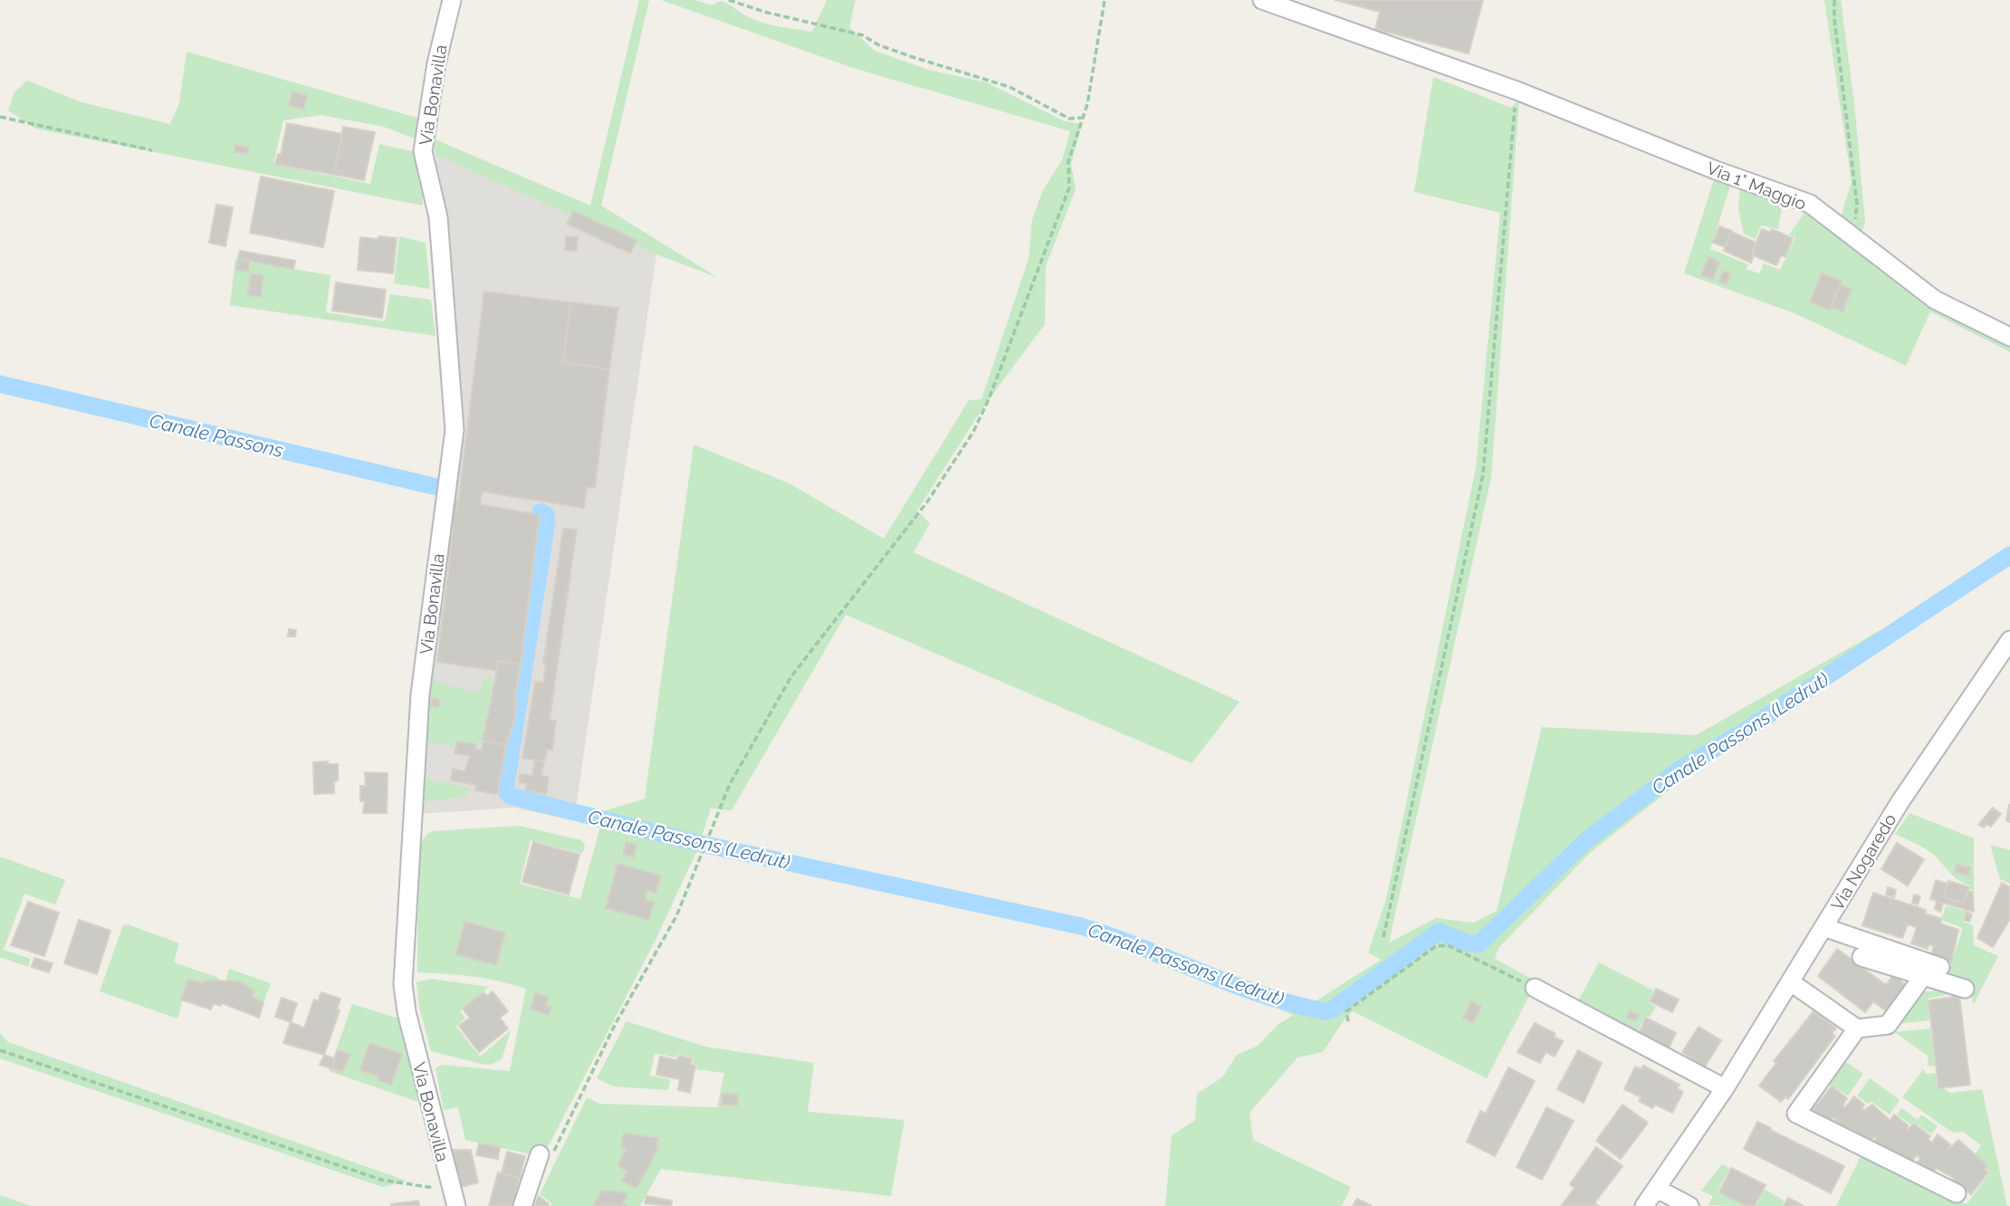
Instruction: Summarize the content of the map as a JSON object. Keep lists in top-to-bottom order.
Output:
{
  "streets": {
    "street": ["Via Bonavilla", "Via 1° Maggio", "Via Nogaredo"]
  },
  "water": ["Canale Passons", "Canale Passons (Ledrut)"]
}
